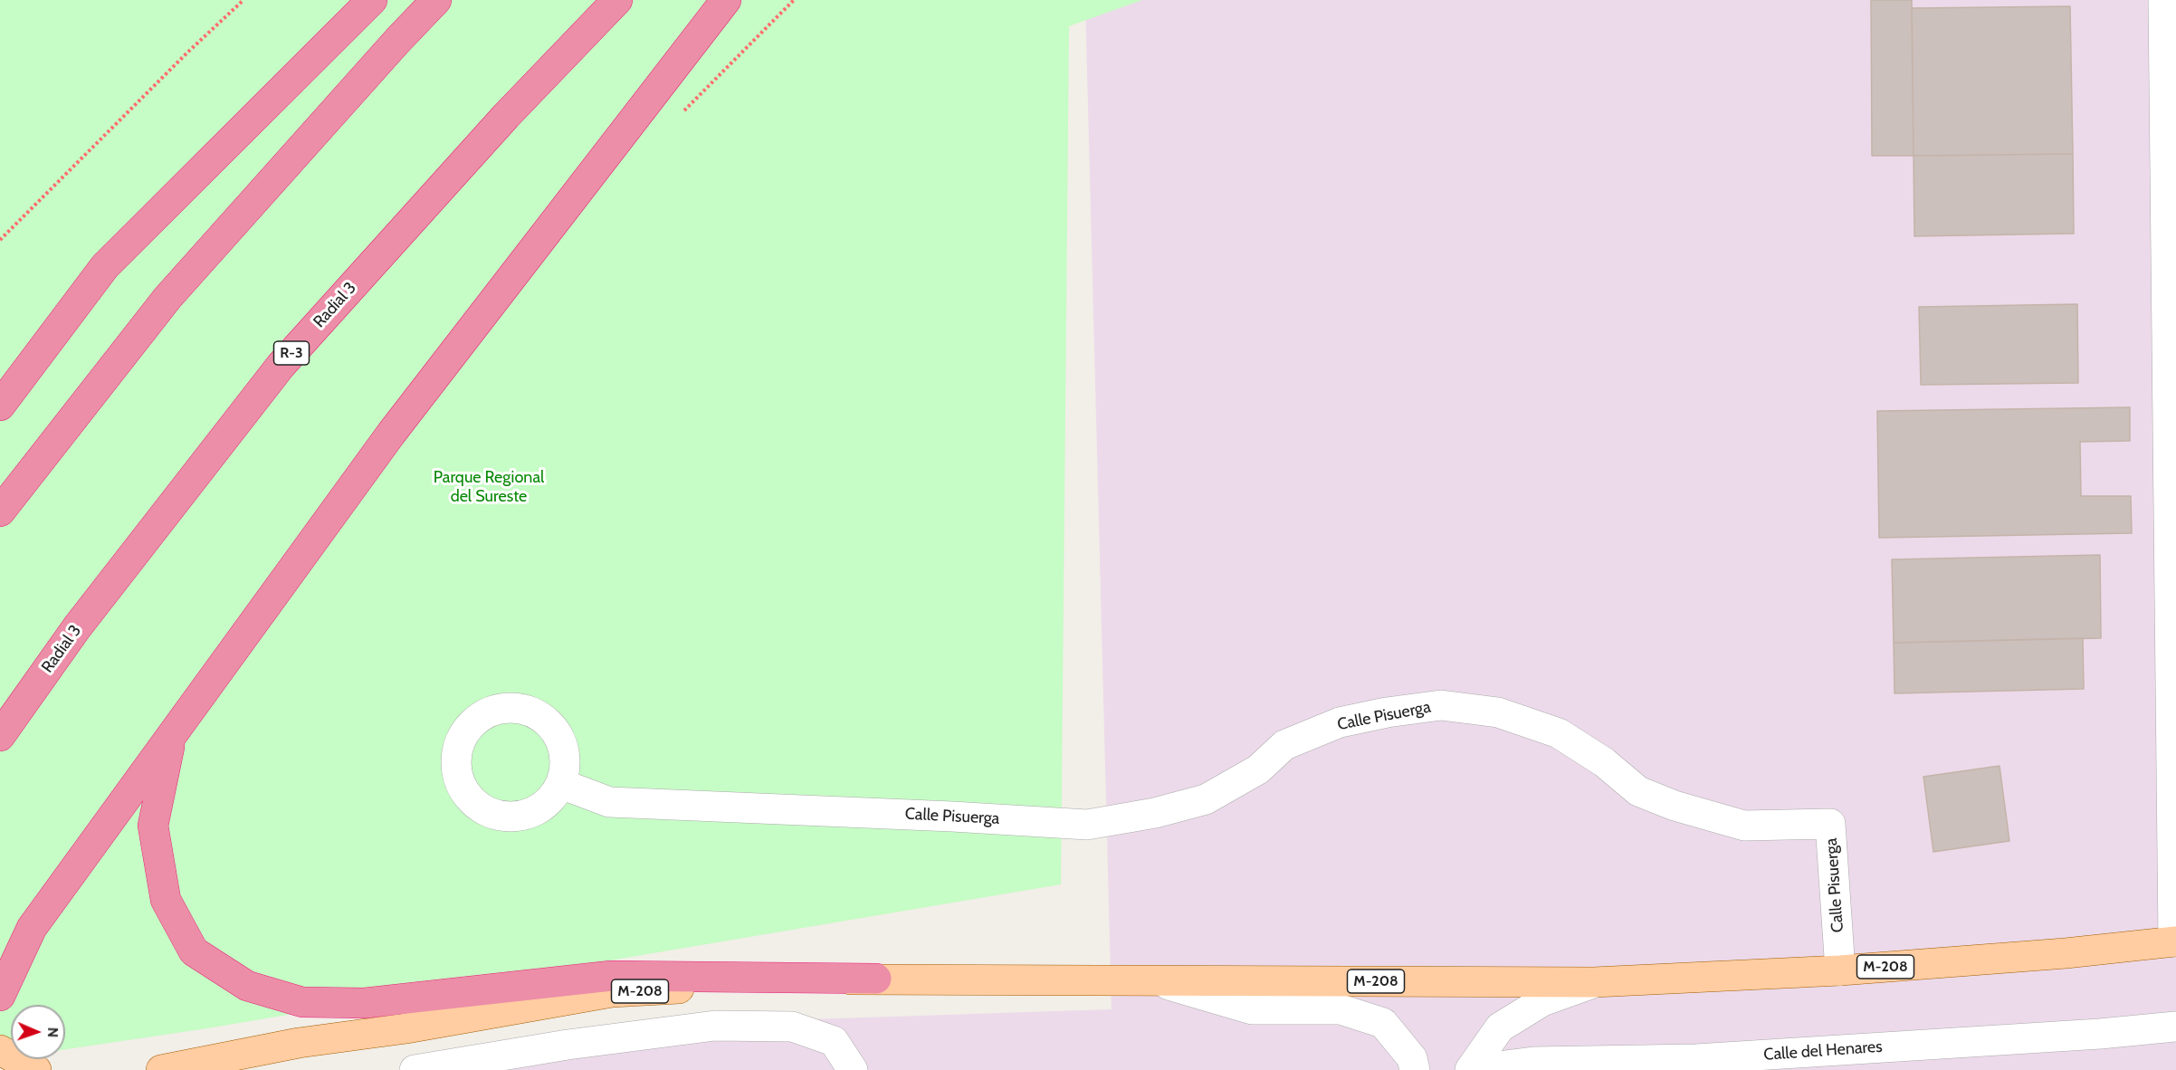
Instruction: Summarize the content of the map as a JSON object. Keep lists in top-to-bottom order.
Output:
{
  "streets": {
    "highway": ["Radial 3", "R-3"],
    "main road": ["M-208"],
    "street": ["Calle Pisuerga", "Calle del Henares"]
  },
  "crossings": [
    ["Calle Pisuerga", "M-208"]
  ],
  "parks": ["Parque Regional del Sureste"],
  "north": "right"
}
